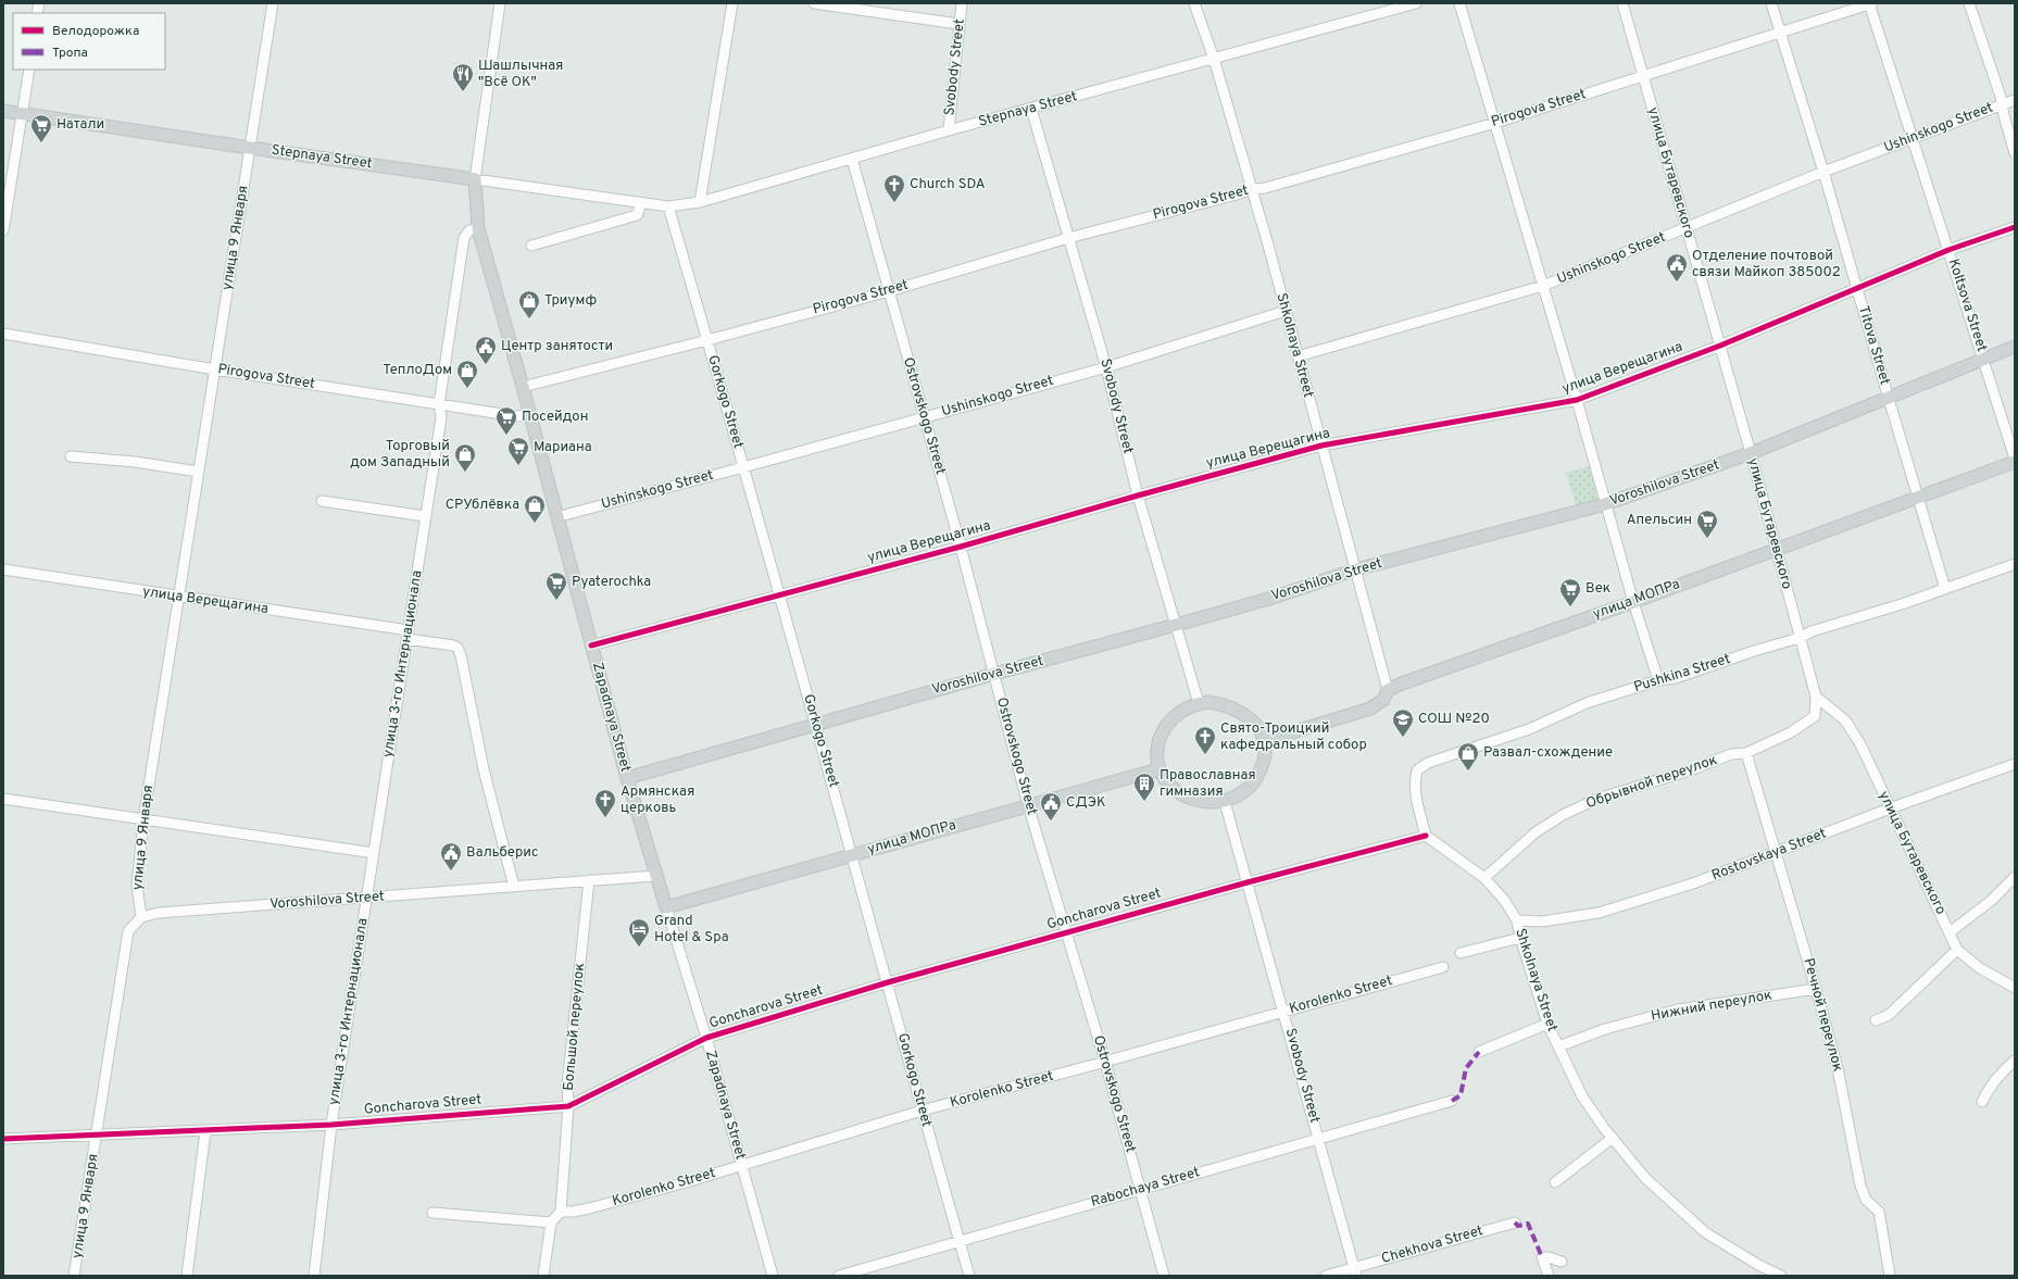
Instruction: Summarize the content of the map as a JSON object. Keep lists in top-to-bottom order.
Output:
{
  "streets": {
    "main road": [
      "Stepnaya Street",
      "Voroshilova Street",
      "улица МОПРа",
      "Zapadnaya Street"
    ],
    "street": [
      "Svobody Street",
      "Pirogova Street",
      "Ushinskogo Street",
      "улица Бутаревского",
      "улица 9 Января",
      "Koltsova Street",
      "Shkolnaya Street",
      "Titova Street",
      "улица Верещагина",
      "Gorkogo Street",
      "Ostrovskogo Street",
      "улица 3-го Интернационала",
      "Pushkina Street",
      "Обрывной переулок",
      "Rostovskaya Street",
      "Goncharova Street",
      "Korolenko Street",
      "Нижний переулок",
      "Речной переулок",
      "Большой переулок",
      "Rabochaya Street",
      "Chekhova Street"
    ]
  },
  "crossings": [
    ["Svobody Street", "Pirogova Street"],
    ["Svobody Street", "Stepnaya Street"],
    ["Svobody Street", "Ushinskogo Street"],
    ["Svobody Street", "улица Верещагина"],
    ["Svobody Street", "Voroshilova Street"],
    ["Svobody Street", "улица МОПРа"],
    ["Svobody Street", "Goncharova Street"],
    ["Svobody Street", "Korolenko Street"],
    ["Svobody Street", "Rabochaya Street"],
    ["Svobody Street", "Chekhova Street"],
    ["Pirogova Street", "улица Бутаревского"],
    ["Pirogova Street", "улица 9 Января"],
    ["Pirogova Street", "Koltsova Street"],
    ["Pirogova Street", "Shkolnaya Street"],
    ["Pirogova Street", "Titova Street"],
    ["Pirogova Street", "Gorkogo Street"],
    ["Pirogova Street", "Ostrovskogo Street"],
    ["Pirogova Street", "улица 3-го Интернационала"],
    ["Pirogova Street", "Zapadnaya Street"],
    ["Stepnaya Street", "улица 9 Января"],
    ["Stepnaya Street", "Shkolnaya Street"],
    ["Stepnaya Street", "Gorkogo Street"],
    ["Stepnaya Street", "Ostrovskogo Street"],
    ["Stepnaya Street", "Zapadnaya Street"],
    ["Ushinskogo Street", "улица Бутаревского"],
    ["Ushinskogo Street", "Koltsova Street"],
    ["Ushinskogo Street", "Shkolnaya Street"],
    ["Ushinskogo Street", "Titova Street"],
    ["Ushinskogo Street", "Gorkogo Street"],
    ["Ushinskogo Street", "Ostrovskogo Street"],
    ["Ushinskogo Street", "Zapadnaya Street"],
    ["улица Бутаревского", "улица Верещагина"],
    ["улица Бутаревского", "Voroshilova Street"],
    ["улица Бутаревского", "улица МОПРа"],
    ["улица Бутаревского", "Pushkina Street"],
    ["улица Бутаревского", "Обрывной переулок"],
    ["улица Бутаревского", "Rostovskaya Street"],
    ["улица 9 Января", "улица Верещагина"],
    ["улица 9 Января", "Voroshilova Street"],
    ["улица 9 Января", "Goncharova Street"],
    ["Koltsova Street", "улица Верещагина"],
    ["Koltsova Street", "Voroshilova Street"],
    ["Koltsova Street", "улица МОПРа"],
    ["Shkolnaya Street", "улица Верещагина"],
    ["Shkolnaya Street", "Voroshilova Street"],
    ["Shkolnaya Street", "улица МОПРа"],
    ["Shkolnaya Street", "Pushkina Street"],
    ["Shkolnaya Street", "Обрывной переулок"],
    ["Shkolnaya Street", "Rostovskaya Street"],
    ["Shkolnaya Street", "Goncharova Street"],
    ["Shkolnaya Street", "Нижний переулок"],
    ["Titova Street", "улица Верещагина"],
    ["Titova Street", "Voroshilova Street"],
    ["Titova Street", "улица МОПРа"],
    ["Titova Street", "Pushkina Street"],
    ["улица Верещагина", "Gorkogo Street"],
    ["улица Верещагина", "Ostrovskogo Street"],
    ["улица Верещагина", "Voroshilova Street"],
    ["улица Верещагина", "улица 3-го Интернационала"],
    ["улица Верещагина", "Zapadnaya Street"],
    ["Gorkogo Street", "Voroshilova Street"],
    ["Gorkogo Street", "улица МОПРа"],
    ["Gorkogo Street", "Goncharova Street"],
    ["Gorkogo Street", "Korolenko Street"],
    ["Gorkogo Street", "Rabochaya Street"],
    ["Ostrovskogo Street", "Voroshilova Street"],
    ["Ostrovskogo Street", "улица МОПРа"],
    ["Ostrovskogo Street", "Goncharova Street"],
    ["Ostrovskogo Street", "Korolenko Street"],
    ["Ostrovskogo Street", "Rabochaya Street"],
    ["Voroshilova Street", "улица 3-го Интернационала"],
    ["Voroshilova Street", "Zapadnaya Street"],
    ["Voroshilova Street", "Большой переулок"],
    ["улица МОПРа", "Zapadnaya Street"],
    ["улица 3-го Интернационала", "Zapadnaya Street"],
    ["улица 3-го Интернационала", "Goncharova Street"],
    ["Pushkina Street", "Goncharova Street"],
    ["Zapadnaya Street", "Goncharova Street"],
    ["Zapadnaya Street", "Korolenko Street"],
    ["Обрывной переулок", "Речной переулок"],
    ["Rostovskaya Street", "Речной переулок"],
    ["Goncharova Street", "Большой переулок"],
    ["Korolenko Street", "Большой переулок"],
    ["Нижний переулок", "Речной переулок"]
  ],
  "places": {
    "restaurant": ["Шашлычная \"Всё ОК\""],
    "supermarket": [
      "Натали",
      "Посейдон",
      "Мариана",
      "Апельсин",
      "Pyaterochka",
      "Век"
    ],
    "church": ["Church SDA", "Свято-Троицкий кафедральный собор", "Армянская церковь"],
    "public building": [
      "Отделение почтовой связи Майкоп 385002",
      "Центр занятости",
      "СДЭК",
      "Вальберис"
    ],
    "shop": [
      "Триумф",
      "ТеплоДом",
      "Торговый дом Западный",
      "СРУблёвка",
      "Развал-схождение"
    ],
    "school or university": ["СОШ №20"],
    "building": ["Православная гимназия"],
    "hotel": ["Grand Hotel & Spa"]
  },
  "legend": ["Велодорожка", "Тропа"]
}
